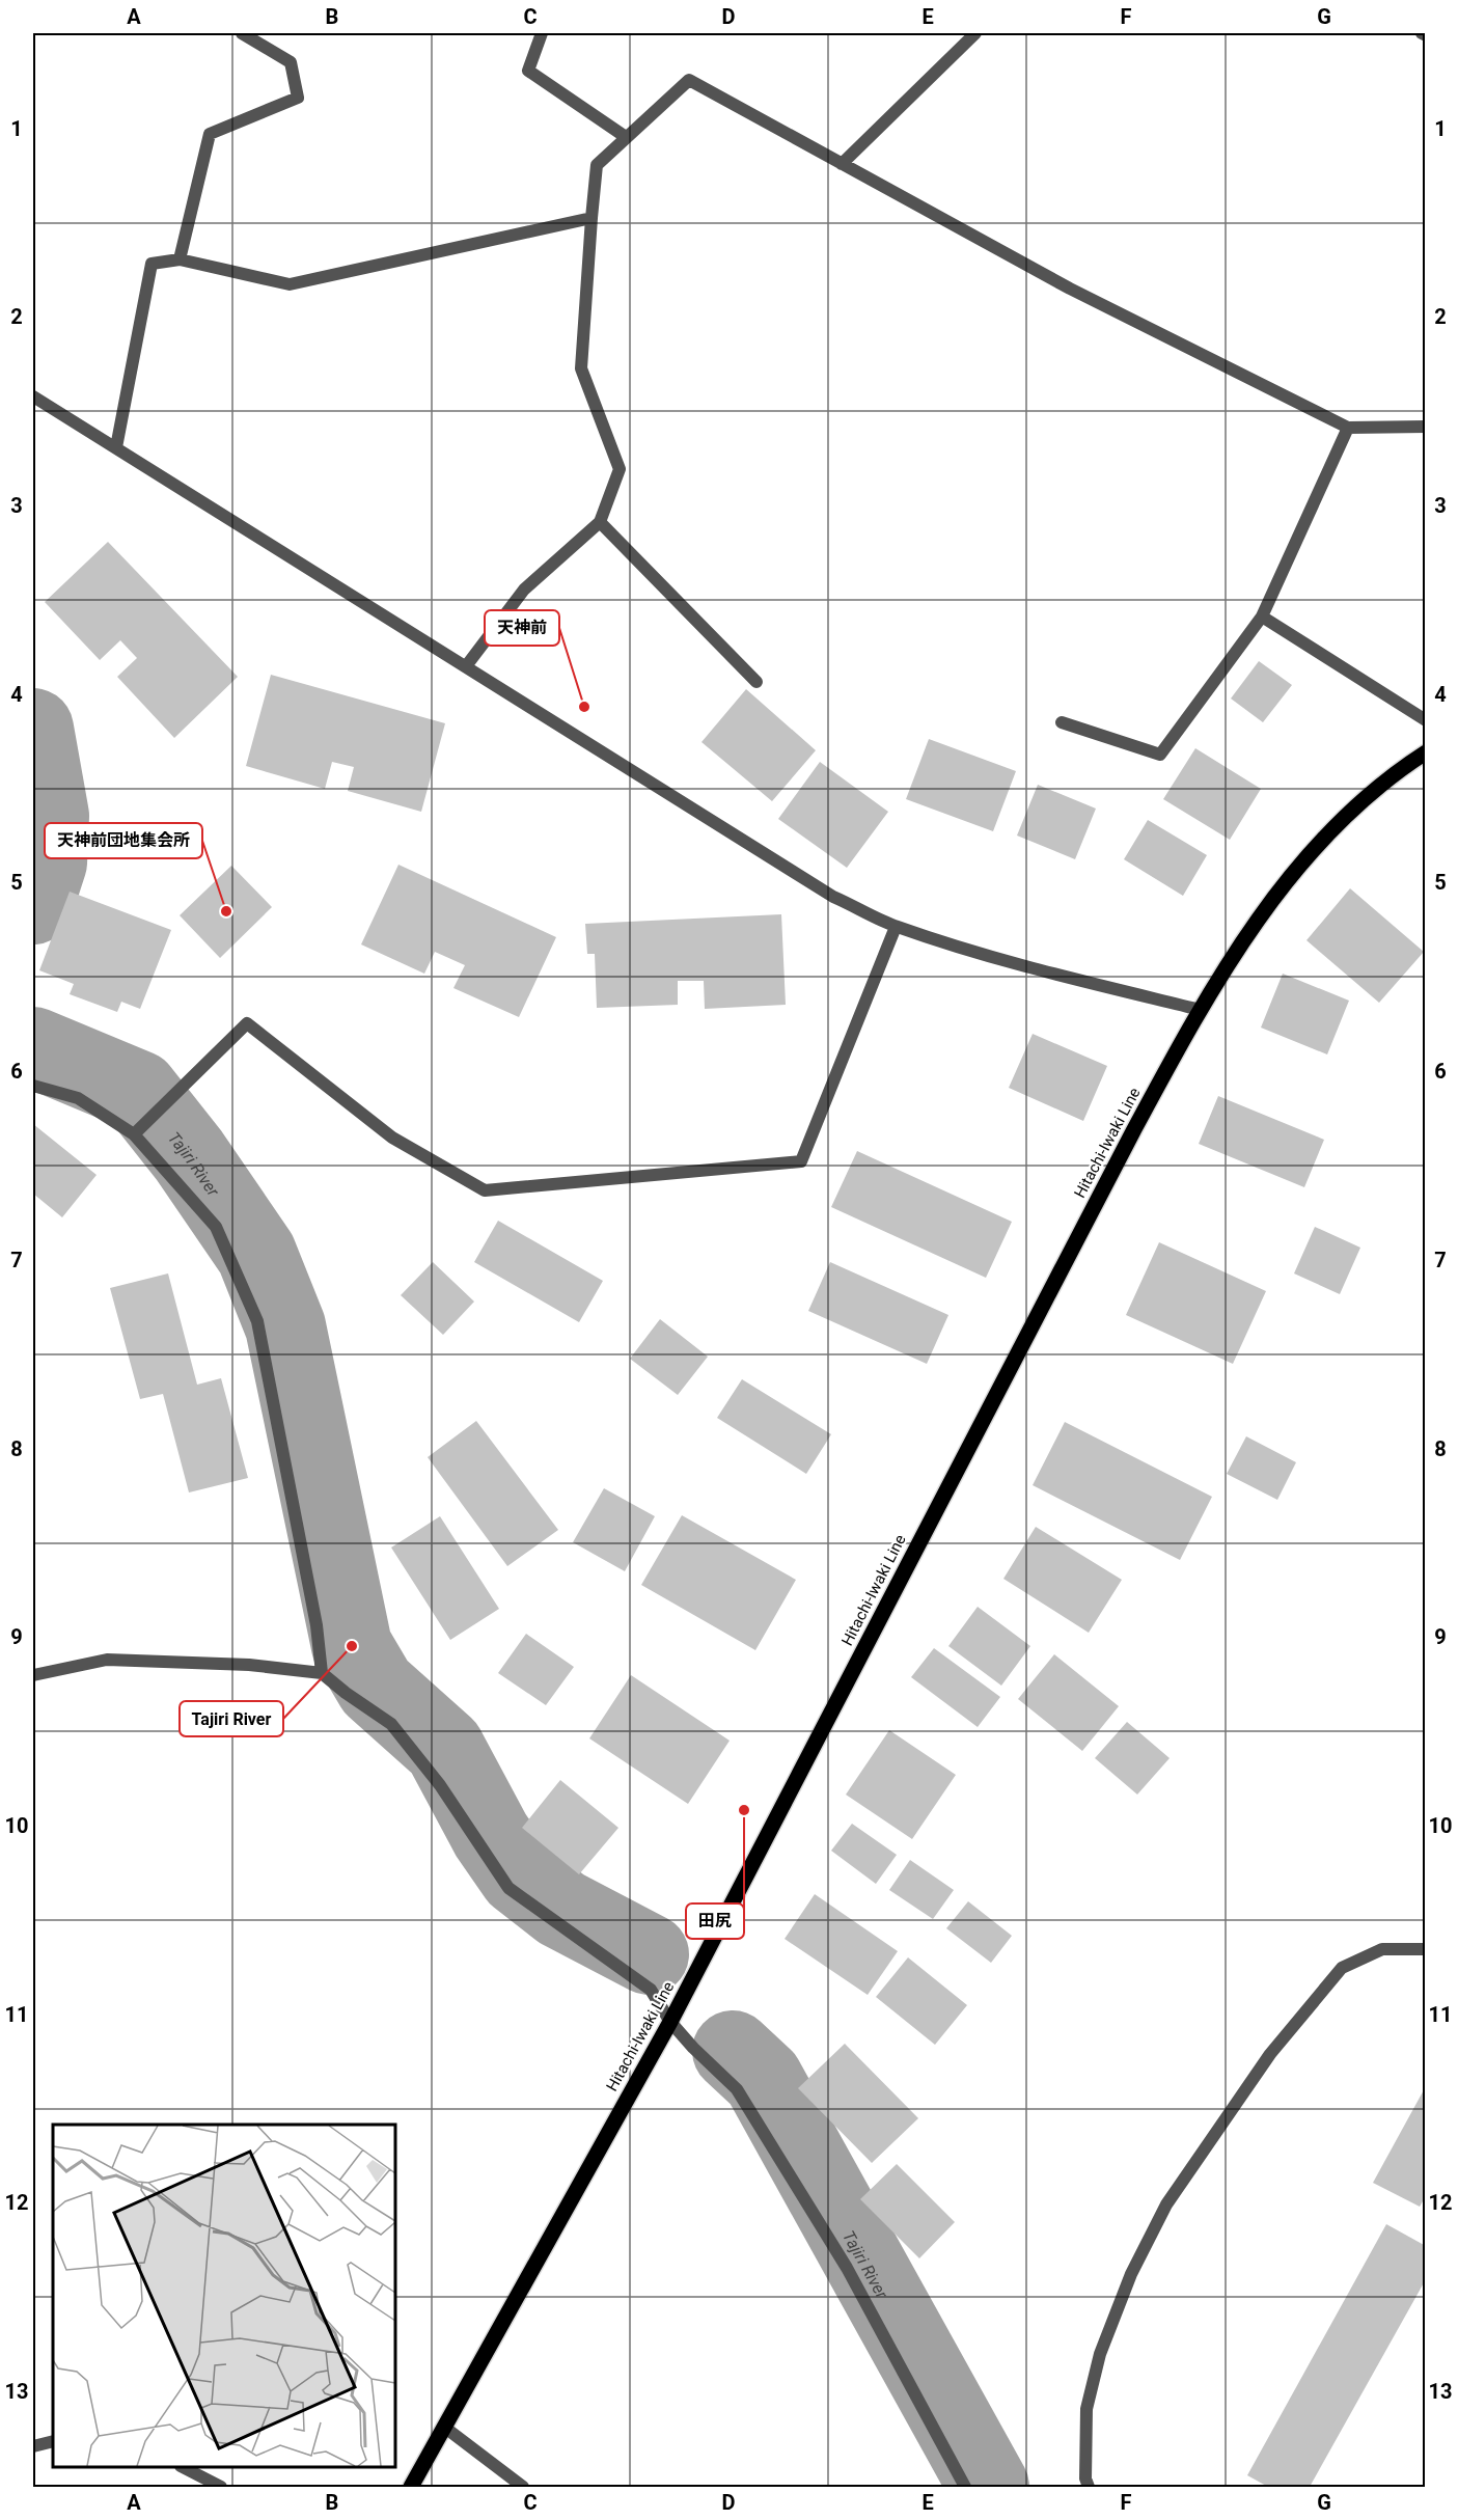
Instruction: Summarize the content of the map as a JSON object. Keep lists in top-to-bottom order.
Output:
{
  "streets": {
    "main road": ["Hitachi-Iwaki Line"]
  },
  "water": ["Tajiri River"],
  "places": [
    "天神前",
    "天神前団地集会所",
    "Tajiri River",
    "田尻"
  ],
  "grid": {
    "columns": [
      "A",
      "B",
      "C",
      "D",
      "E",
      "F",
      "G"
    ],
    "rows": [
      "1",
      "2",
      "3",
      "4",
      "5",
      "6",
      "7",
      "8",
      "9",
      "10",
      "11",
      "12",
      "13"
    ]
  }
}
